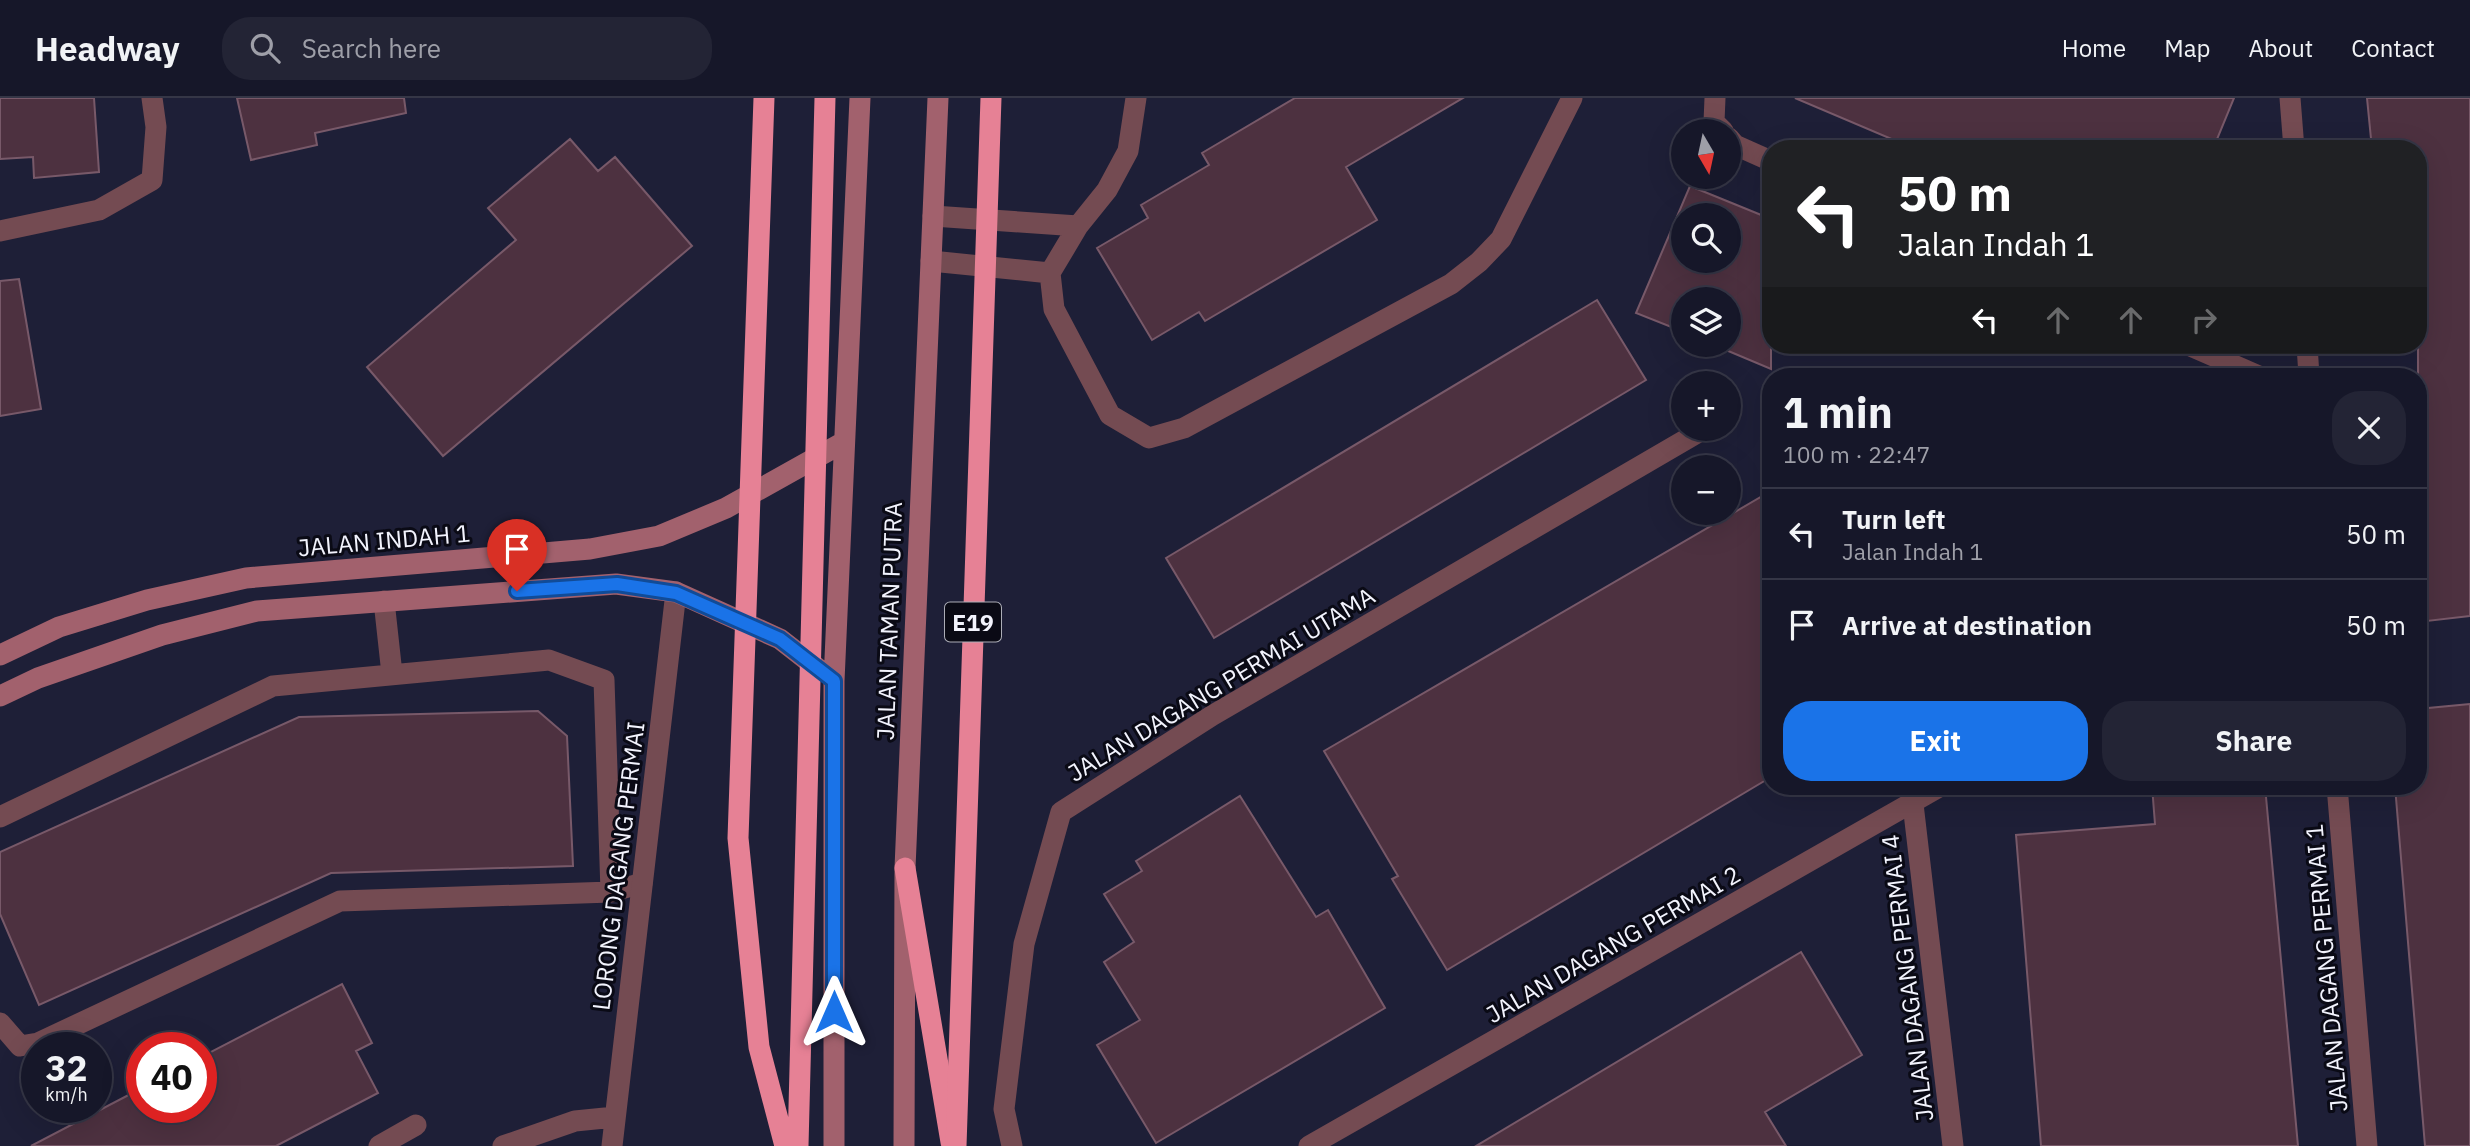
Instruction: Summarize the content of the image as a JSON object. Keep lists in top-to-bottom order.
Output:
{
  "streets": {
    "highway": ["E19"],
    "street": [
      "JALAN INDAH 1",
      "JALAN TAMAN PUTRA",
      "JALAN DAGANG PERMAI UTAMA",
      "LORONG DAGANG PERMAI",
      "JALAN DAGANG PERMAI 2",
      "JALAN DAGANG PERMAI 1",
      "JALAN DAGANG PERMAI 4"
    ]
  },
  "crossings": [
    ["JALAN INDAH 1", "JALAN TAMAN PUTRA"],
    ["JALAN DAGANG PERMAI 2", "JALAN DAGANG PERMAI 4"]
  ],
  "north": "bottom",
  "page": {
    "header": "Headway",
    "search": "Search here",
    "nav": [
      "Home",
      "Map",
      "About",
      "Contact"
    ],
    "map_buttons": ["+", "−"],
    "turn": ["50 m", "Jalan Indah 1"],
    "heading": ["1 min", "100 m · 22:47"],
    "list": [
      {
        "name": "Turn left",
        "note": "Jalan Indah 1",
        "value": "50 m"
      },
      {
        "name": "Arrive at destination",
        "value": "50 m"
      }
    ],
    "buttons": ["Exit", "Share"],
    "speed": "32 km/h",
    "limit": "40"
  }
}
